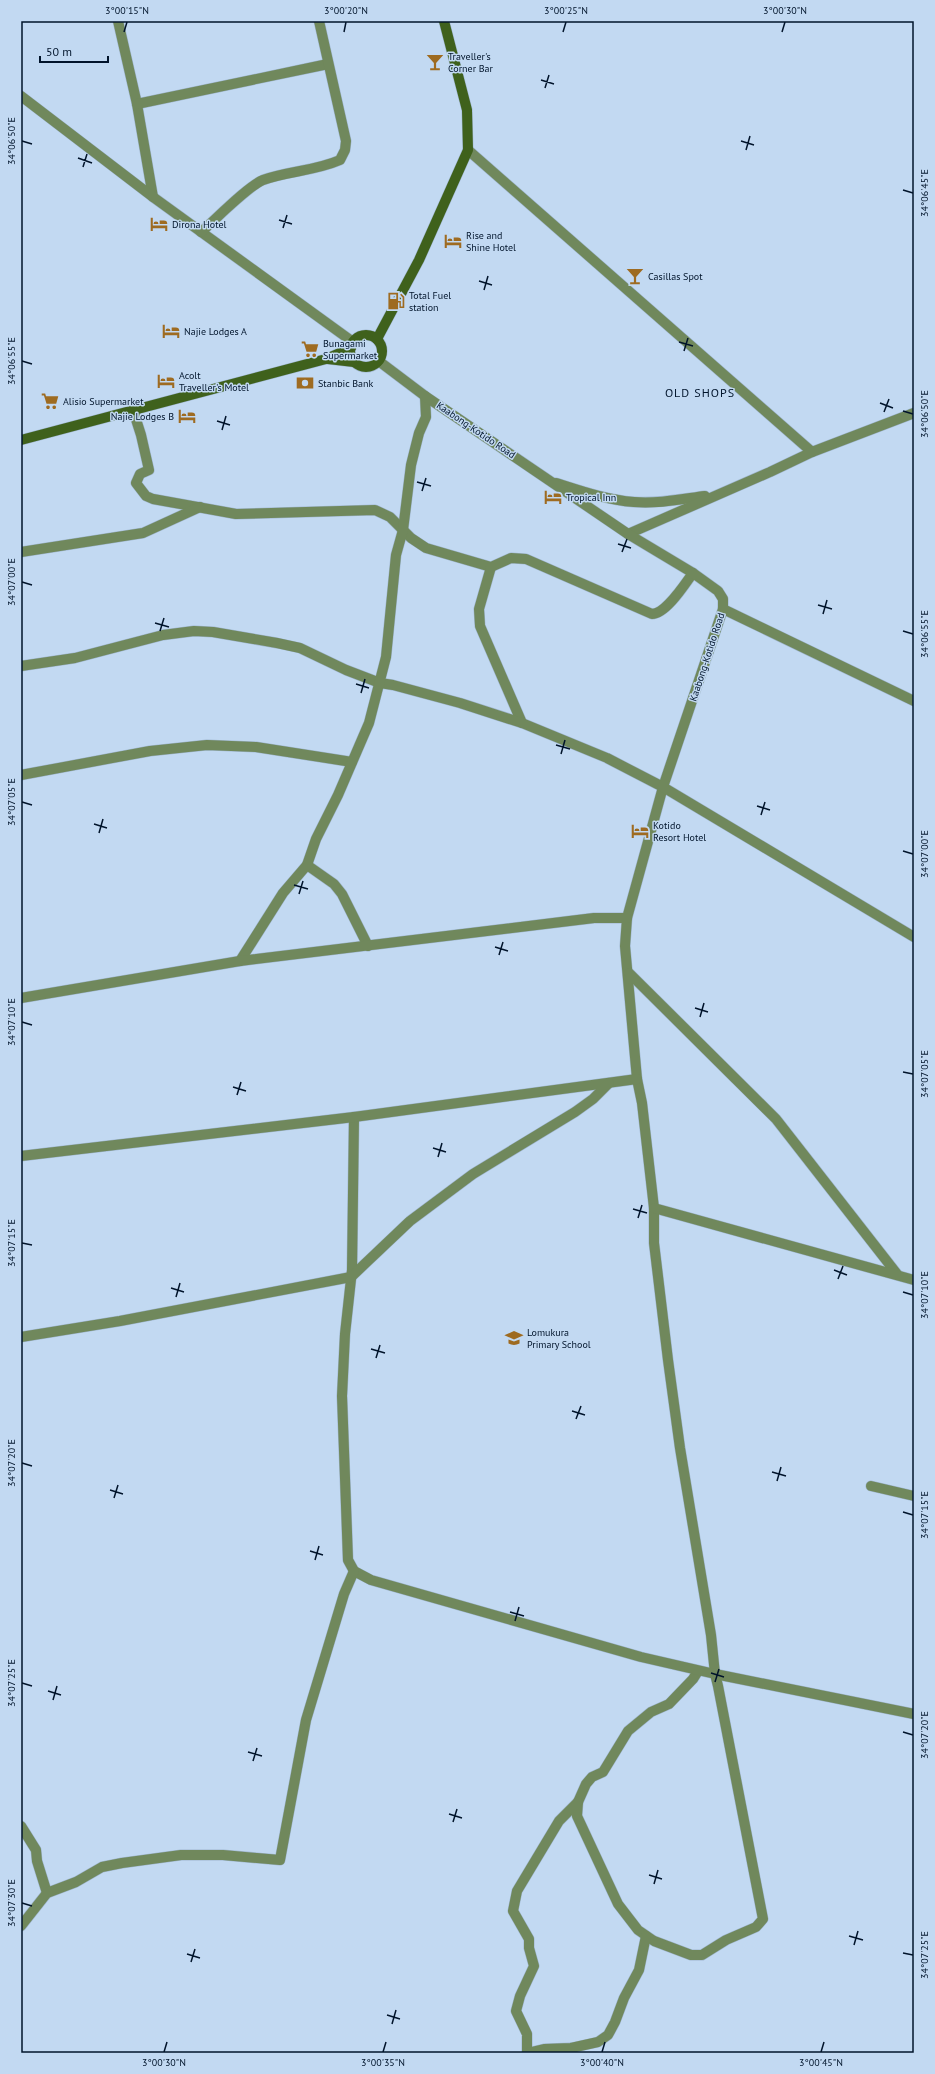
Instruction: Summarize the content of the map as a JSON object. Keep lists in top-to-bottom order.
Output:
{
  "streets": {
    "street": ["Kaabong-Kotido Road"]
  },
  "districts": ["OLD SHOPS"],
  "places": {
    "bar": ["Traveller's Corner Bar", "Casillas Spot"],
    "hotel": [
      "Dirona Hotel",
      "Rise and Shine Hotel",
      "Najie Lodges A",
      "Acolt Traveller's Motel",
      "Najie Lodges B",
      "Tropical Inn",
      "Kotido Resort Hotel"
    ],
    "fuel station": ["Total Fuel station"],
    "supermarket": ["Bunagami Supermarket", "Alisio Supermarket"],
    "bank": ["Stanbic Bank"],
    "school or university": ["Lomukura Primary School"]
  },
  "scale_bar": "50 m",
  "coordinates": [
    "3°00'15\"N",
    "3°00'20\"N",
    "3°00'25\"N",
    "3°00'30\"N",
    "34°06'50\"E",
    "34°06'45\"E",
    "34°06'55\"E",
    "34°07'00\"E",
    "34°07'05\"E",
    "34°07'10\"E",
    "34°07'15\"E",
    "34°07'20\"E",
    "34°07'25\"E",
    "34°07'30\"E",
    "3°00'35\"N",
    "3°00'40\"N",
    "3°00'45\"N"
  ]
}
